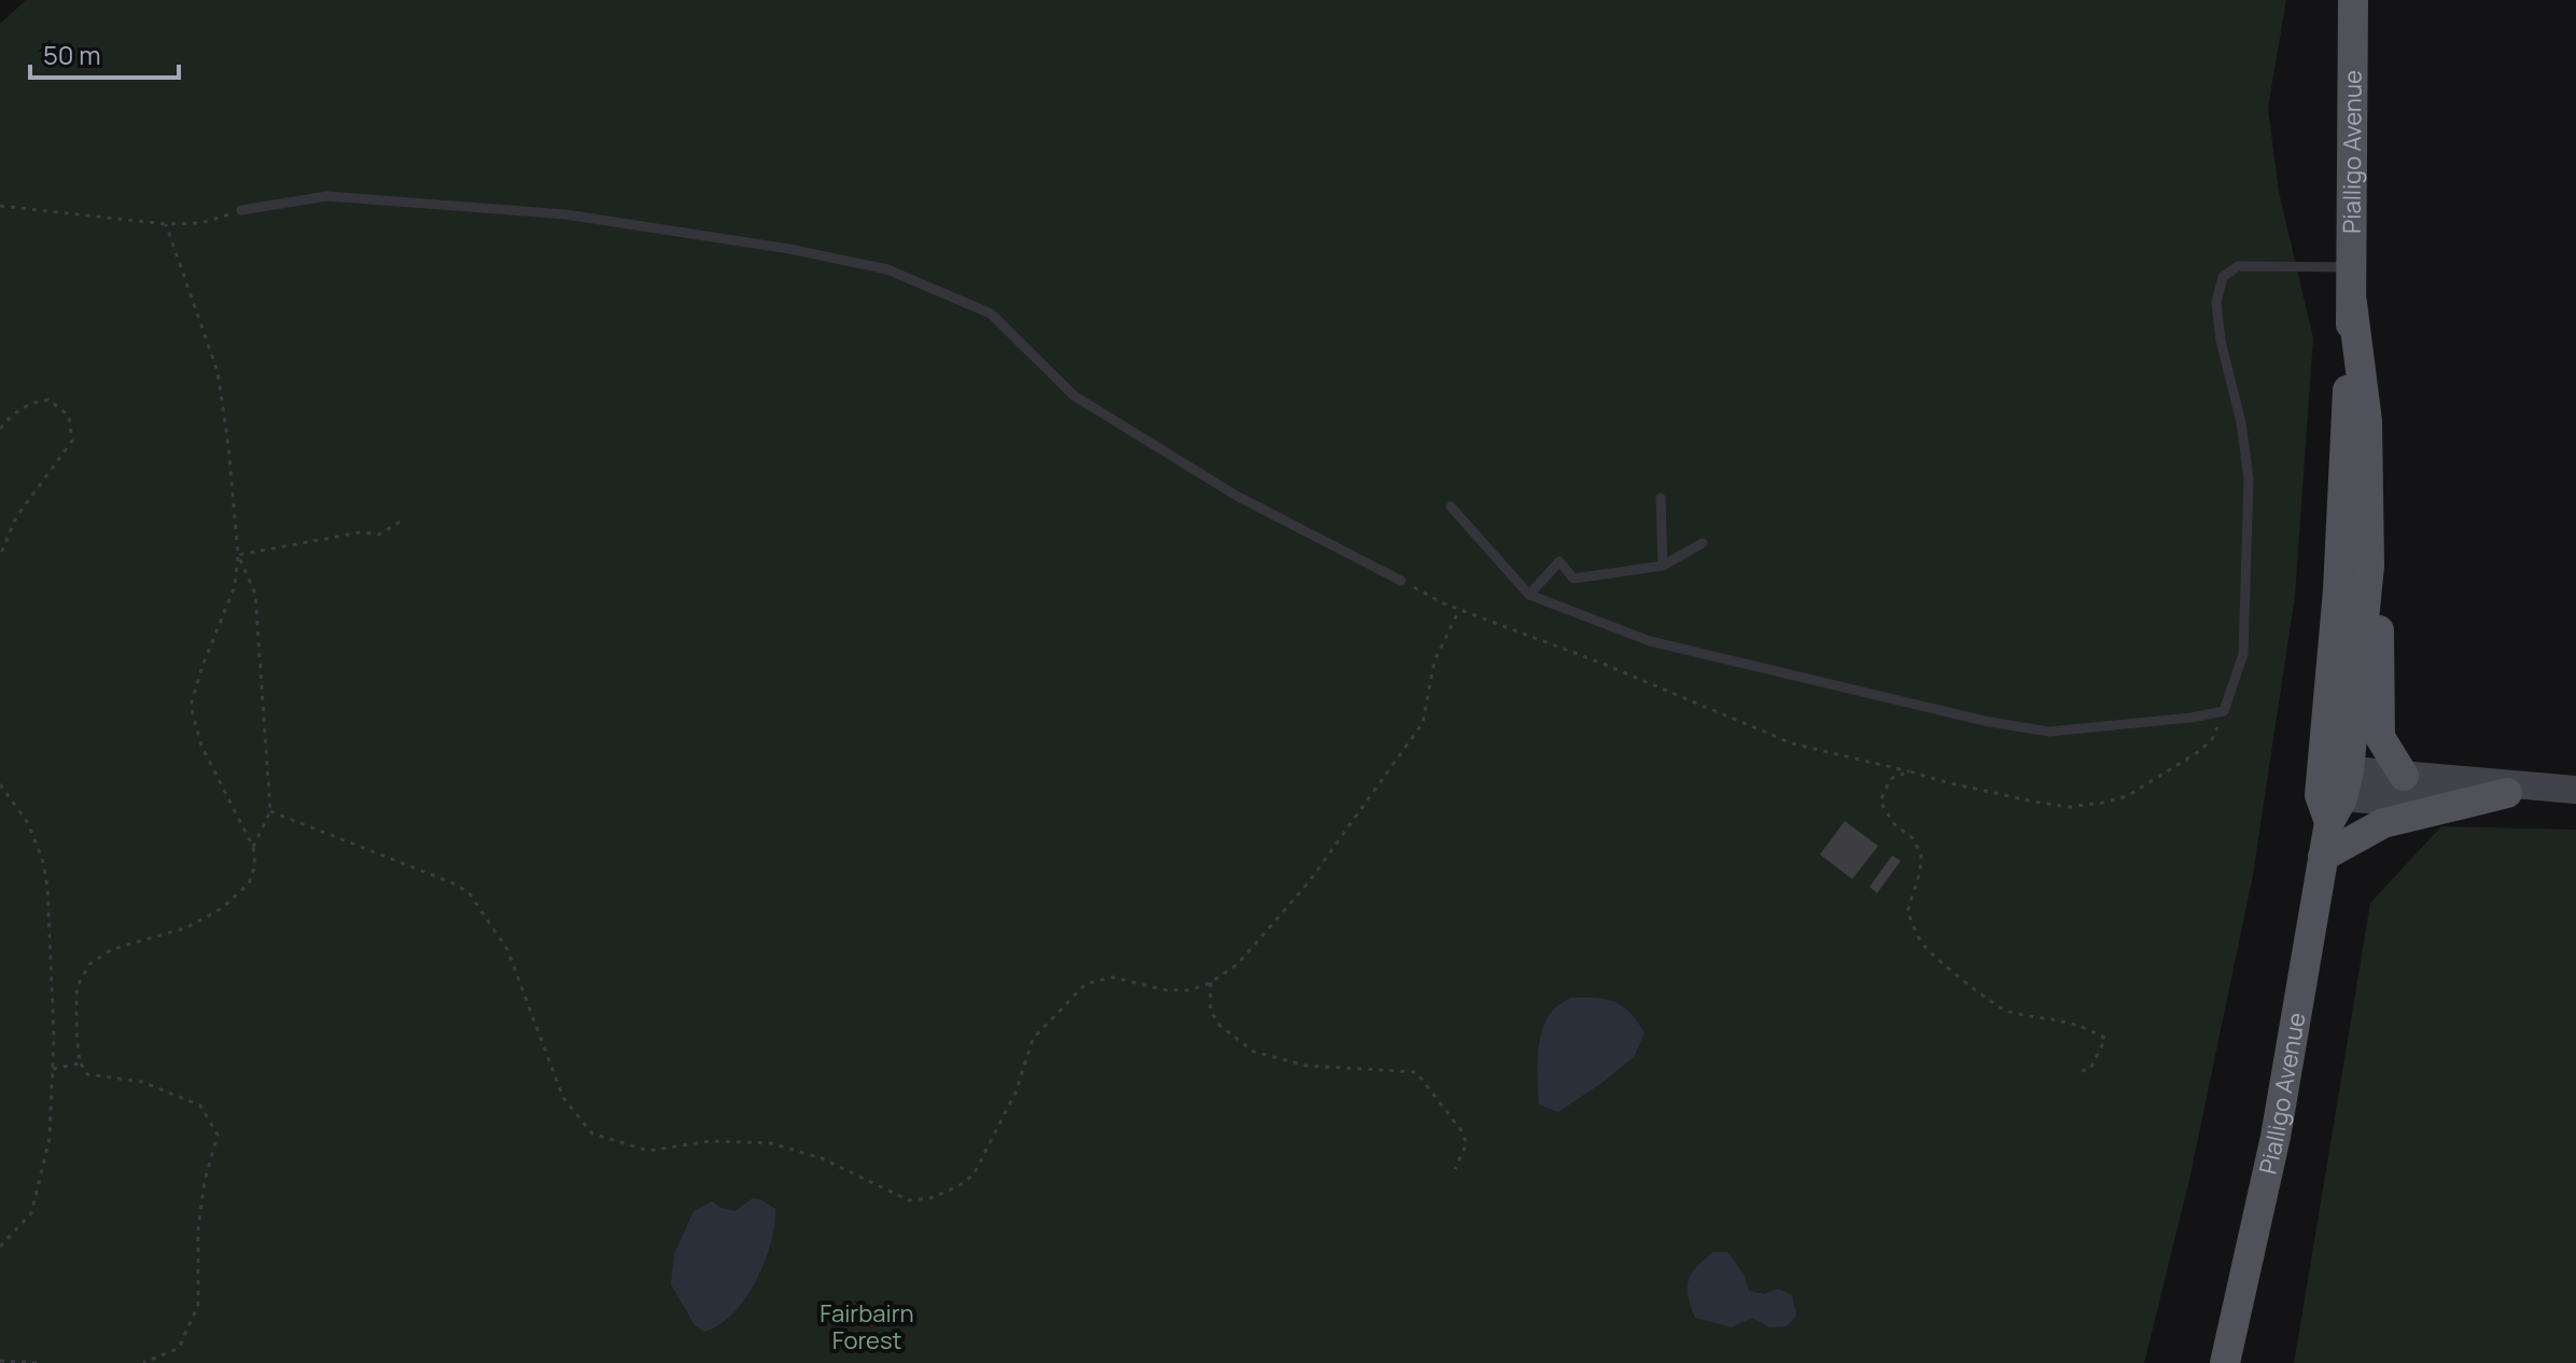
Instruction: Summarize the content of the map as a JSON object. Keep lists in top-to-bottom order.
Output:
{
  "streets": {
    "main road": ["Pialligo Avenue"]
  },
  "parks": ["Fairbairn Forest"],
  "scale_bar": "50 m"
}
